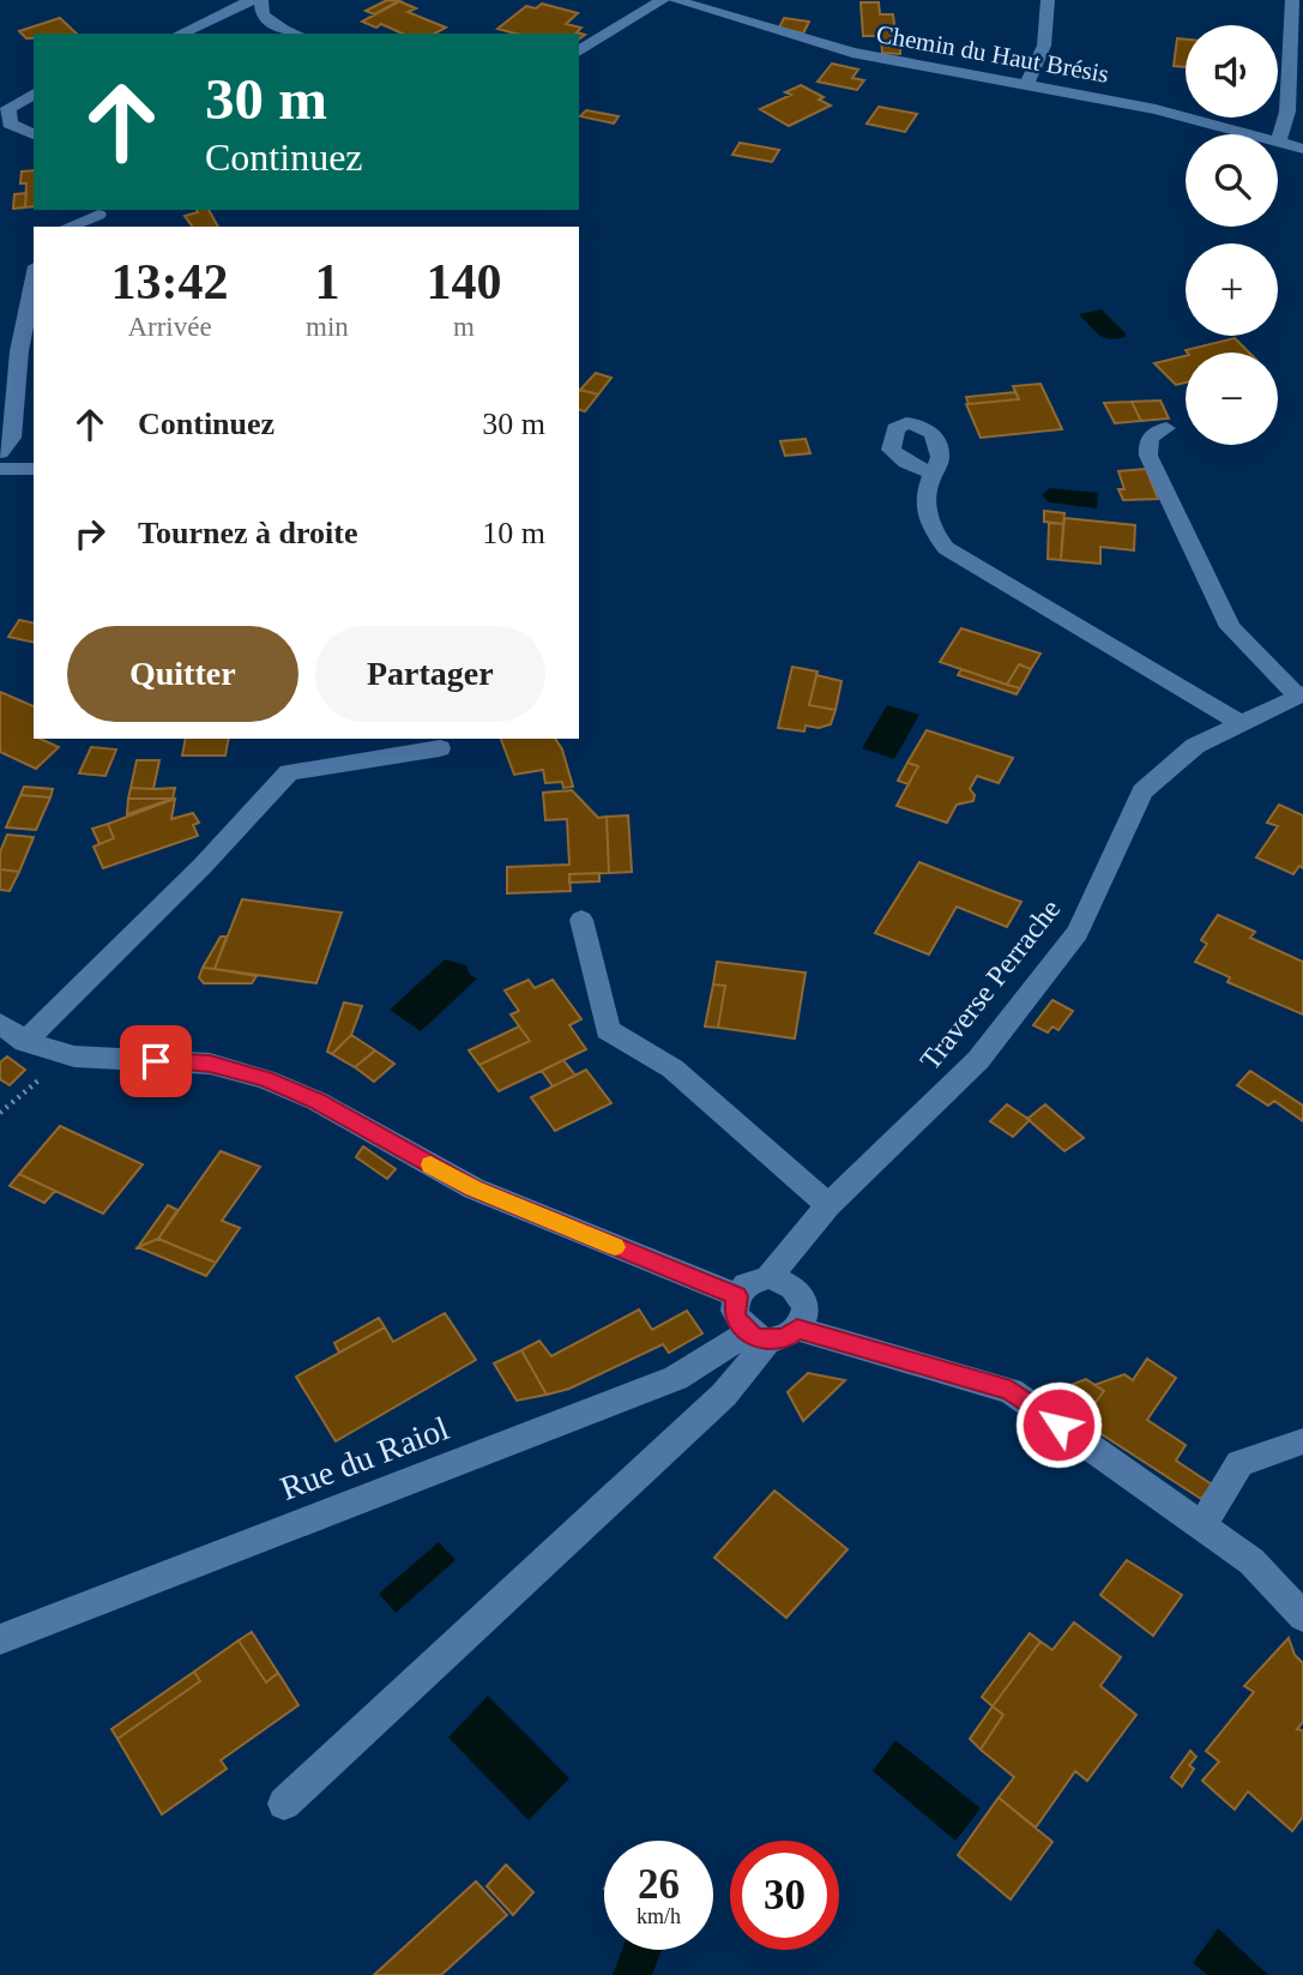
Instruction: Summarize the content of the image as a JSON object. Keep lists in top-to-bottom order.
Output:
{
  "streets": {
    "street": ["Chemin du Haut Brésis", "Traverse Perrache", "Rue du Raiol"]
  },
  "crossings": [
    ["Traverse Perrache", "Rue du Raiol"]
  ],
  "page": {
    "map_buttons": ["+", "−"],
    "turn": ["30 m", "Continuez"],
    "eta": [
      "13:42",
      "Arrivée",
      "1",
      "min",
      "140",
      "m"
    ],
    "list": [
      {
        "name": "Continuez",
        "value": "30 m"
      },
      {
        "name": "Tournez à droite",
        "value": "10 m"
      }
    ],
    "buttons": ["Quitter", "Partager"],
    "speed": "26 km/h",
    "limit": "30"
  }
}
